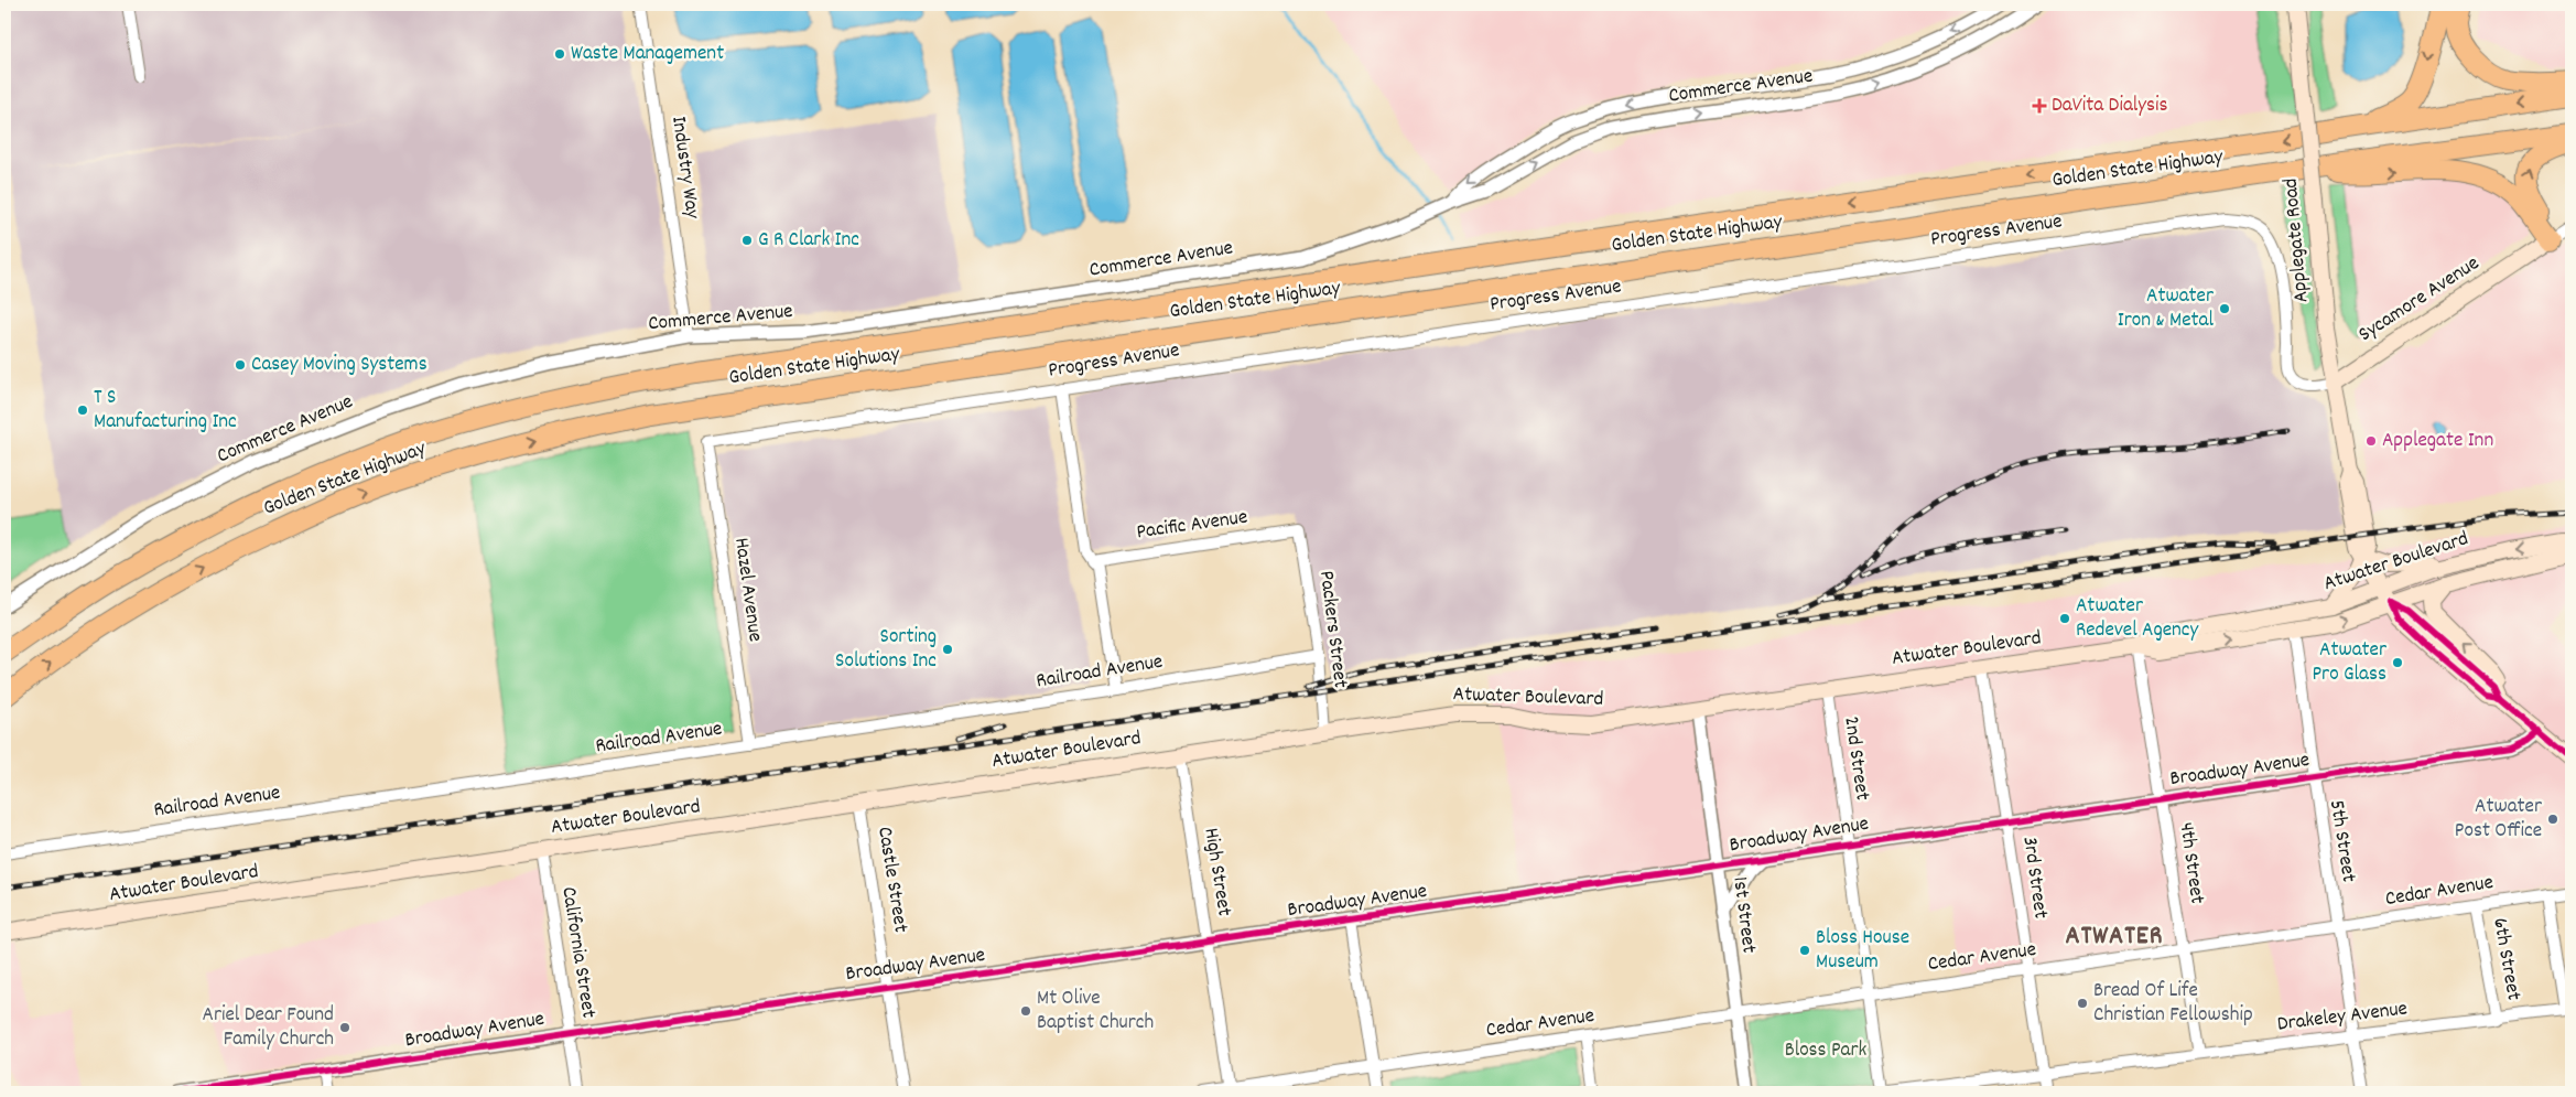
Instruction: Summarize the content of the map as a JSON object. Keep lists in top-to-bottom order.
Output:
{
  "streets": {
    "highway": ["Golden State Highway"],
    "main road": ["Applegate Road", "Sycamore Avenue", "Atwater Boulevard"],
    "street": [
      "Commerce Avenue",
      "Industry Way",
      "Progress Avenue",
      "Pacific Avenue",
      "Hazel Avenue",
      "Packers Street",
      "Railroad Avenue",
      "2nd Street",
      "Broadway Avenue",
      "5th Street",
      "4th Street",
      "High Street",
      "3rd Street",
      "Castle Street",
      "Cedar Avenue",
      "1st Street",
      "California Street",
      "6th Street",
      "Drakeley Avenue"
    ]
  },
  "crossings": [
    ["Commerce Avenue", "Industry Way"],
    ["Progress Avenue", "Sycamore Avenue"],
    ["Progress Avenue", "Hazel Avenue"],
    ["Applegate Road", "Sycamore Avenue"],
    ["Applegate Road", "Atwater Boulevard"],
    ["Pacific Avenue", "Packers Street"],
    ["Atwater Boulevard", "Packers Street"],
    ["Atwater Boulevard", "2nd Street"],
    ["Atwater Boulevard", "5th Street"],
    ["Atwater Boulevard", "4th Street"],
    ["Atwater Boulevard", "High Street"],
    ["Atwater Boulevard", "3rd Street"],
    ["Atwater Boulevard", "Castle Street"],
    ["Atwater Boulevard", "1st Street"],
    ["Atwater Boulevard", "California Street"],
    ["Hazel Avenue", "Railroad Avenue"],
    ["Packers Street", "Railroad Avenue"],
    ["2nd Street", "Broadway Avenue"],
    ["2nd Street", "Cedar Avenue"],
    ["Broadway Avenue", "5th Street"],
    ["Broadway Avenue", "4th Street"],
    ["Broadway Avenue", "High Street"],
    ["Broadway Avenue", "3rd Street"],
    ["Broadway Avenue", "Castle Street"],
    ["Broadway Avenue", "1st Street"],
    ["Broadway Avenue", "California Street"],
    ["5th Street", "Cedar Avenue"],
    ["5th Street", "Drakeley Avenue"],
    ["4th Street", "Cedar Avenue"],
    ["4th Street", "Drakeley Avenue"],
    ["High Street", "Cedar Avenue"],
    ["3rd Street", "Cedar Avenue"],
    ["3rd Street", "Drakeley Avenue"],
    ["Cedar Avenue", "1st Street"],
    ["Cedar Avenue", "6th Street"],
    ["6th Street", "Drakeley Avenue"]
  ],
  "districts": ["ATWATER"],
  "parks": ["Bloss Park"],
  "places": {
    "other": [
      "Waste Management",
      "G R Clark Inc",
      "Atwater Iron & Metal",
      "Casey Moving Systems",
      "T S Manufacturing Inc",
      "Applegate Inn",
      "Atwater Redevel Agency",
      "Sorting Solutions Inc",
      "Atwater Pro Glass",
      "Atwater Post Office",
      "Bloss House Museum",
      "Bread Of Life Christian Fellowship",
      "Mt Olive Baptist Church",
      "Ariel Dear Found Family Church"
    ],
    "health": ["DaVita Dialysis"]
  }
}
